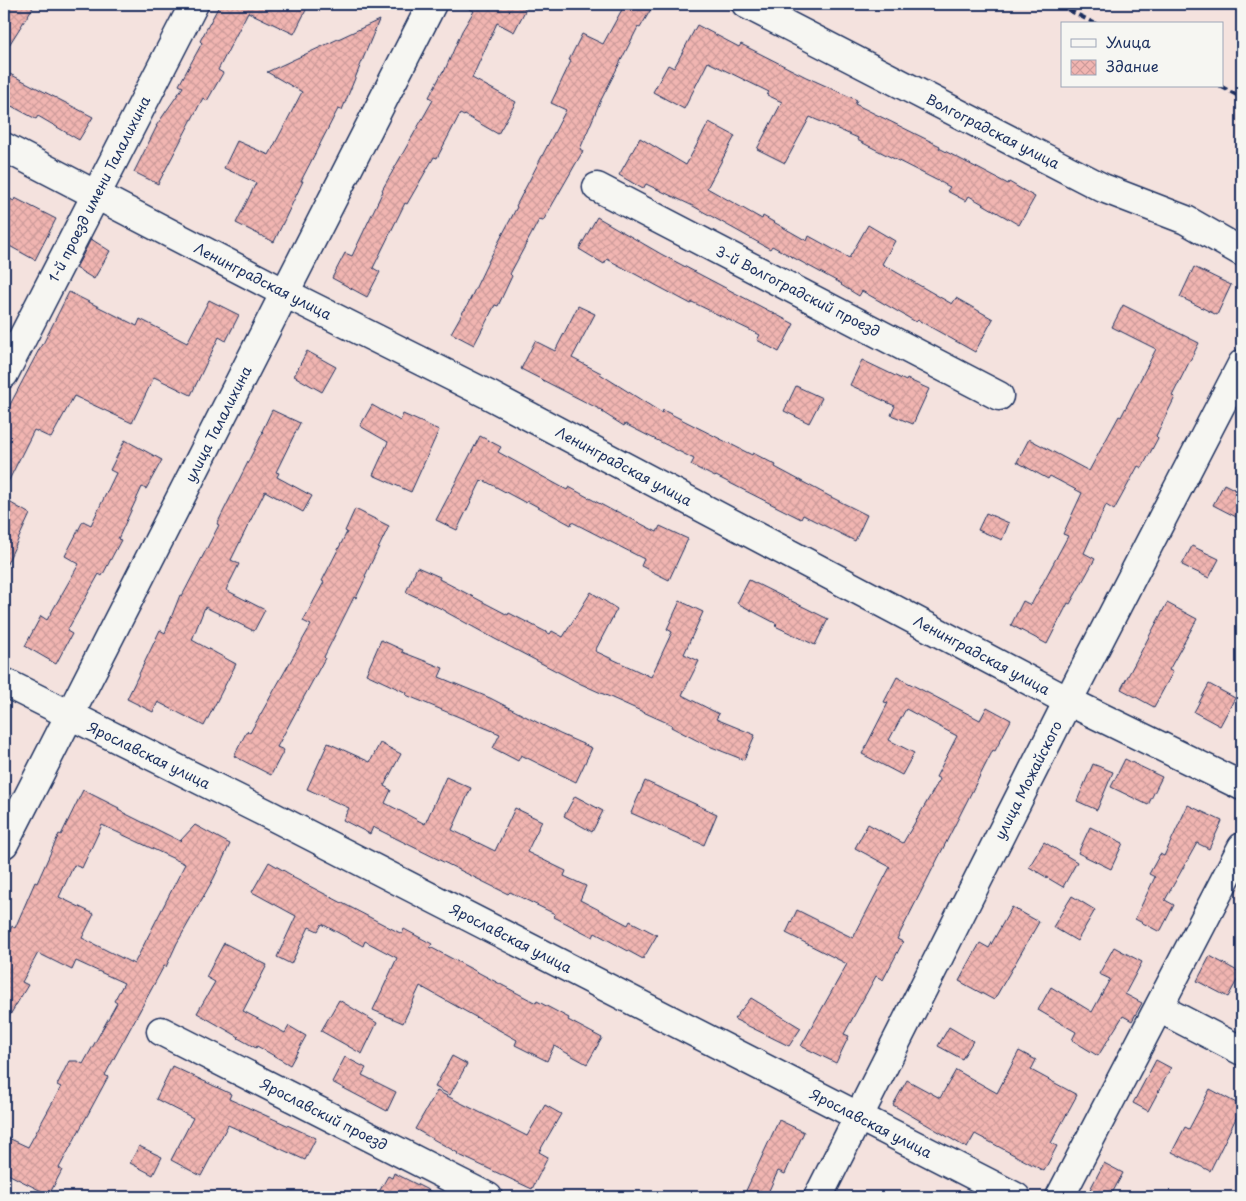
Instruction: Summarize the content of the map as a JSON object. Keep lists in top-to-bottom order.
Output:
{
  "streets": {
    "street": [
      "Волгоградская улица",
      "1-й проезд имени Талалихина",
      "Ленинградская улица",
      "3-й Волгоградский проезд",
      "улица Талалихина",
      "Ярославская улица",
      "улица Можайского",
      "Ярославский проезд"
    ]
  },
  "crossings": [
    ["1-й проезд имени Талалихина", "Ленинградская улица"],
    ["Ленинградская улица", "улица Талалихина"],
    ["Ленинградская улица", "улица Можайского"],
    ["улица Талалихина", "Ярославская улица"],
    ["Ярославская улица", "улица Можайского"]
  ],
  "legend": ["Улица", "Здание"]
}
